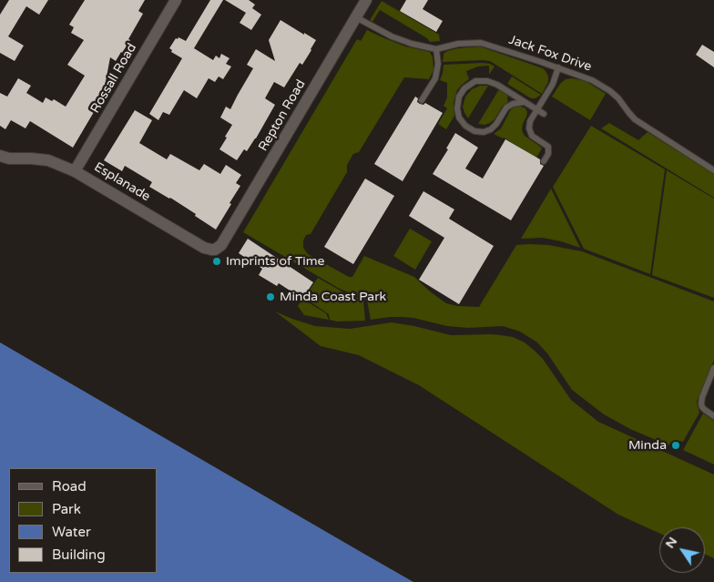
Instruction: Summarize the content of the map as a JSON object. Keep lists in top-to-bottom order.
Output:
{
  "streets": {
    "street": ["Rossall Road", "Repton Road", "Esplanade"],
    "lane": ["Jack Fox Drive"]
  },
  "crossings": [
    ["Jack Fox Drive", "Repton Road"],
    ["Rossall Road", "Esplanade"],
    ["Repton Road", "Esplanade"]
  ],
  "places": ["Imprints of Time", "Minda Coast Park", "Minda"],
  "legend": [
    "Road",
    "Park",
    "Water",
    "Building"
  ],
  "north": "top left"
}
